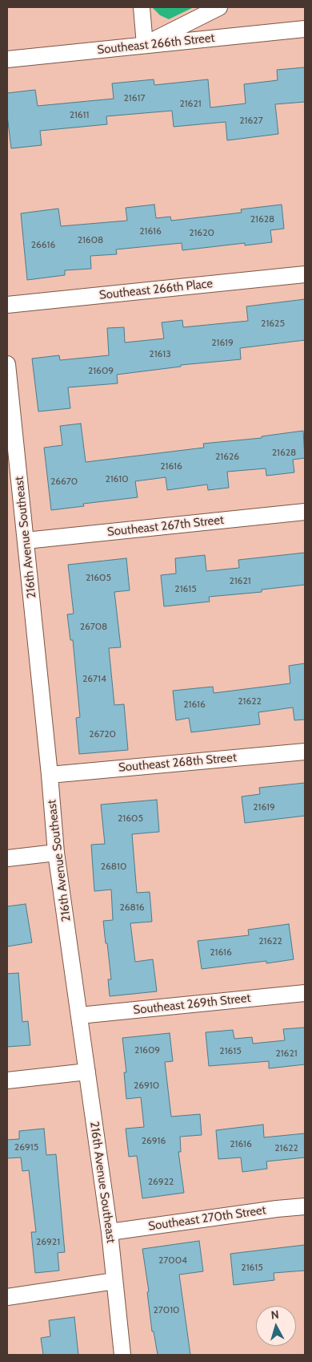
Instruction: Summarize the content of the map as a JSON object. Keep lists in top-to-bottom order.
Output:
{
  "streets": {
    "street": [
      "Southeast 266th Street",
      "Southeast 266th Place",
      "Southeast 267th Street",
      "216th Avenue Southeast",
      "Southeast 268th Street",
      "Southeast 269th Street",
      "Southeast 270th Street"
    ]
  },
  "crossings": [
    ["Southeast 267th Street", "216th Avenue Southeast"],
    ["216th Avenue Southeast", "Southeast 268th Street"],
    ["216th Avenue Southeast", "Southeast 269th Street"],
    ["216th Avenue Southeast", "Southeast 270th Street"]
  ],
  "house_numbers": [
    "21617",
    "21621",
    "21611",
    "21627",
    "21628",
    "21616",
    "21620",
    "21608",
    "26616",
    "21625",
    "21619",
    "21613",
    "21609",
    "21628",
    "21626",
    "21616",
    "21610",
    "26670",
    "21605",
    "21621",
    "21615",
    "26708",
    "26714",
    "21622",
    "21616",
    "26720",
    "21619",
    "21605",
    "26810",
    "26816",
    "21622",
    "21616",
    "21609",
    "21615",
    "21621",
    "26910",
    "26916",
    "21616",
    "26915",
    "21622",
    "26922",
    "26921",
    "27004",
    "21615",
    "27010"
  ],
  "north": "top"
}
